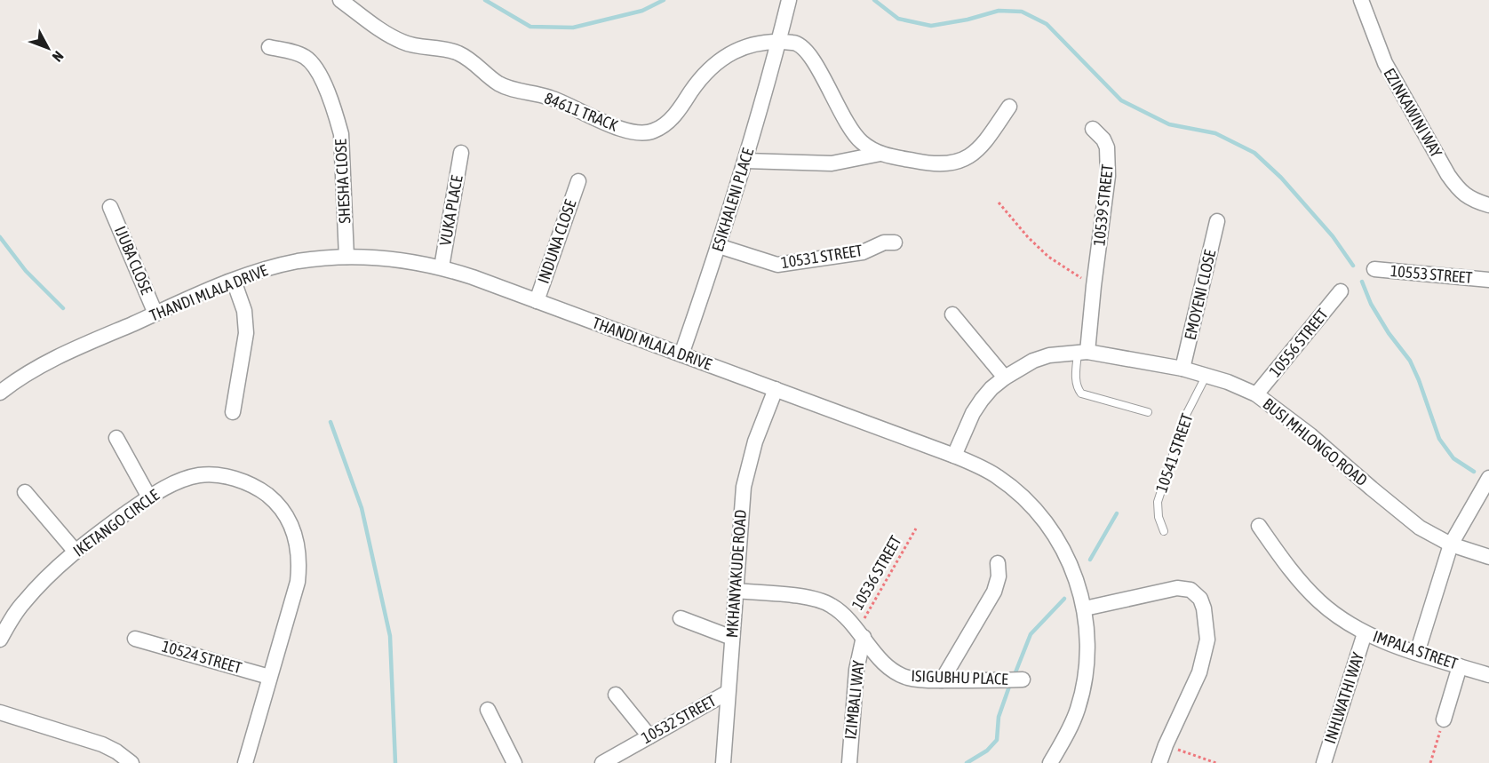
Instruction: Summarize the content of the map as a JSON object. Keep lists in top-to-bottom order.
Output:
{
  "streets": {
    "street": [
      "84611 TRACK",
      "EZINKAWINI WAY",
      "SHESHA CLOSE",
      "ESIKHALENI PLACE",
      "10539 STREET",
      "VUKA PLACE",
      "INDUNA CLOSE",
      "10531 STREET",
      "IJUBA CLOSE",
      "10553 STREET",
      "THANDI MLALA DRIVE",
      "EMOYENI CLOSE",
      "10556 STREET",
      "BUSI MHLONGO ROAD",
      "IKETANGO CIRCLE",
      "MKHANYAKUDE ROAD",
      "IMPALA STREET",
      "10524 STREET",
      "ISIGUBHU PLACE",
      "INHLWATHI WAY",
      "IZIMBALI WAY",
      "10532 STREET"
    ],
    "lane": ["10541 STREET"],
    "path": ["10536 STREET"]
  },
  "crossings": [
    ["84611 TRACK", "ESIKHALENI PLACE"],
    ["SHESHA CLOSE", "THANDI MLALA DRIVE"],
    ["ESIKHALENI PLACE", "10531 STREET"],
    ["ESIKHALENI PLACE", "THANDI MLALA DRIVE"],
    ["10539 STREET", "BUSI MHLONGO ROAD"],
    ["VUKA PLACE", "THANDI MLALA DRIVE"],
    ["INDUNA CLOSE", "THANDI MLALA DRIVE"],
    ["IJUBA CLOSE", "THANDI MLALA DRIVE"],
    ["THANDI MLALA DRIVE", "BUSI MHLONGO ROAD"],
    ["THANDI MLALA DRIVE", "MKHANYAKUDE ROAD"],
    ["EMOYENI CLOSE", "BUSI MHLONGO ROAD"],
    ["10556 STREET", "BUSI MHLONGO ROAD"],
    ["BUSI MHLONGO ROAD", "10541 STREET"],
    ["IKETANGO CIRCLE", "10524 STREET"],
    ["10536 STREET", "ISIGUBHU PLACE"],
    ["10536 STREET", "IZIMBALI WAY"],
    ["MKHANYAKUDE ROAD", "ISIGUBHU PLACE"],
    ["MKHANYAKUDE ROAD", "10532 STREET"],
    ["IMPALA STREET", "INHLWATHI WAY"],
    ["ISIGUBHU PLACE", "IZIMBALI WAY"]
  ],
  "north": "bottom right"
}
